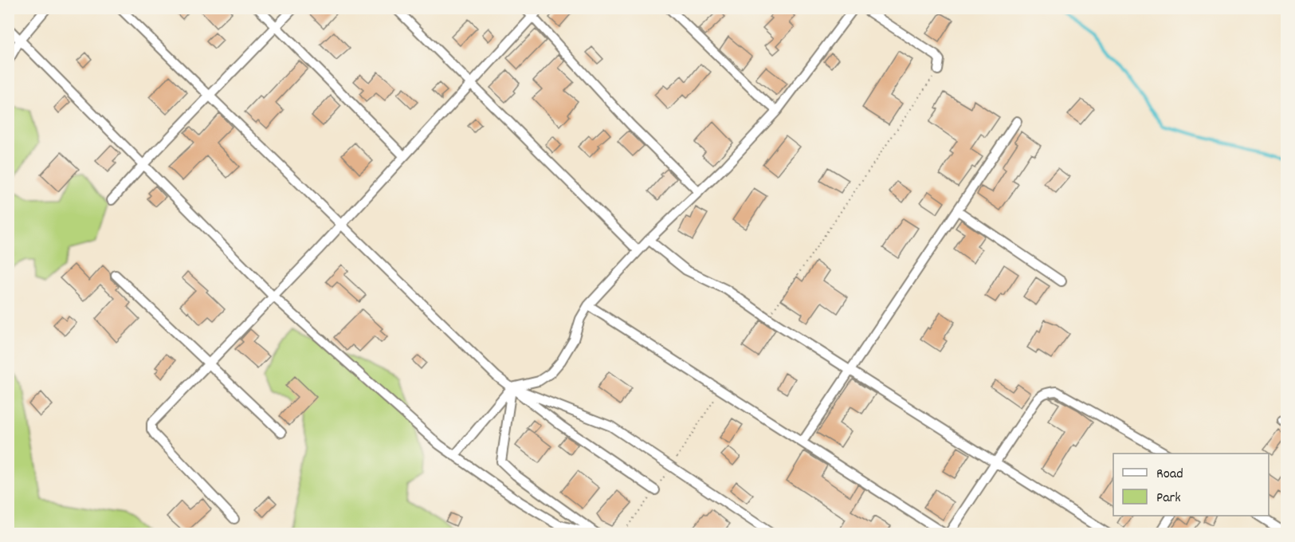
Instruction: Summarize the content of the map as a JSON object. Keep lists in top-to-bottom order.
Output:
{
  "legend": ["Road", "Park"]
}
